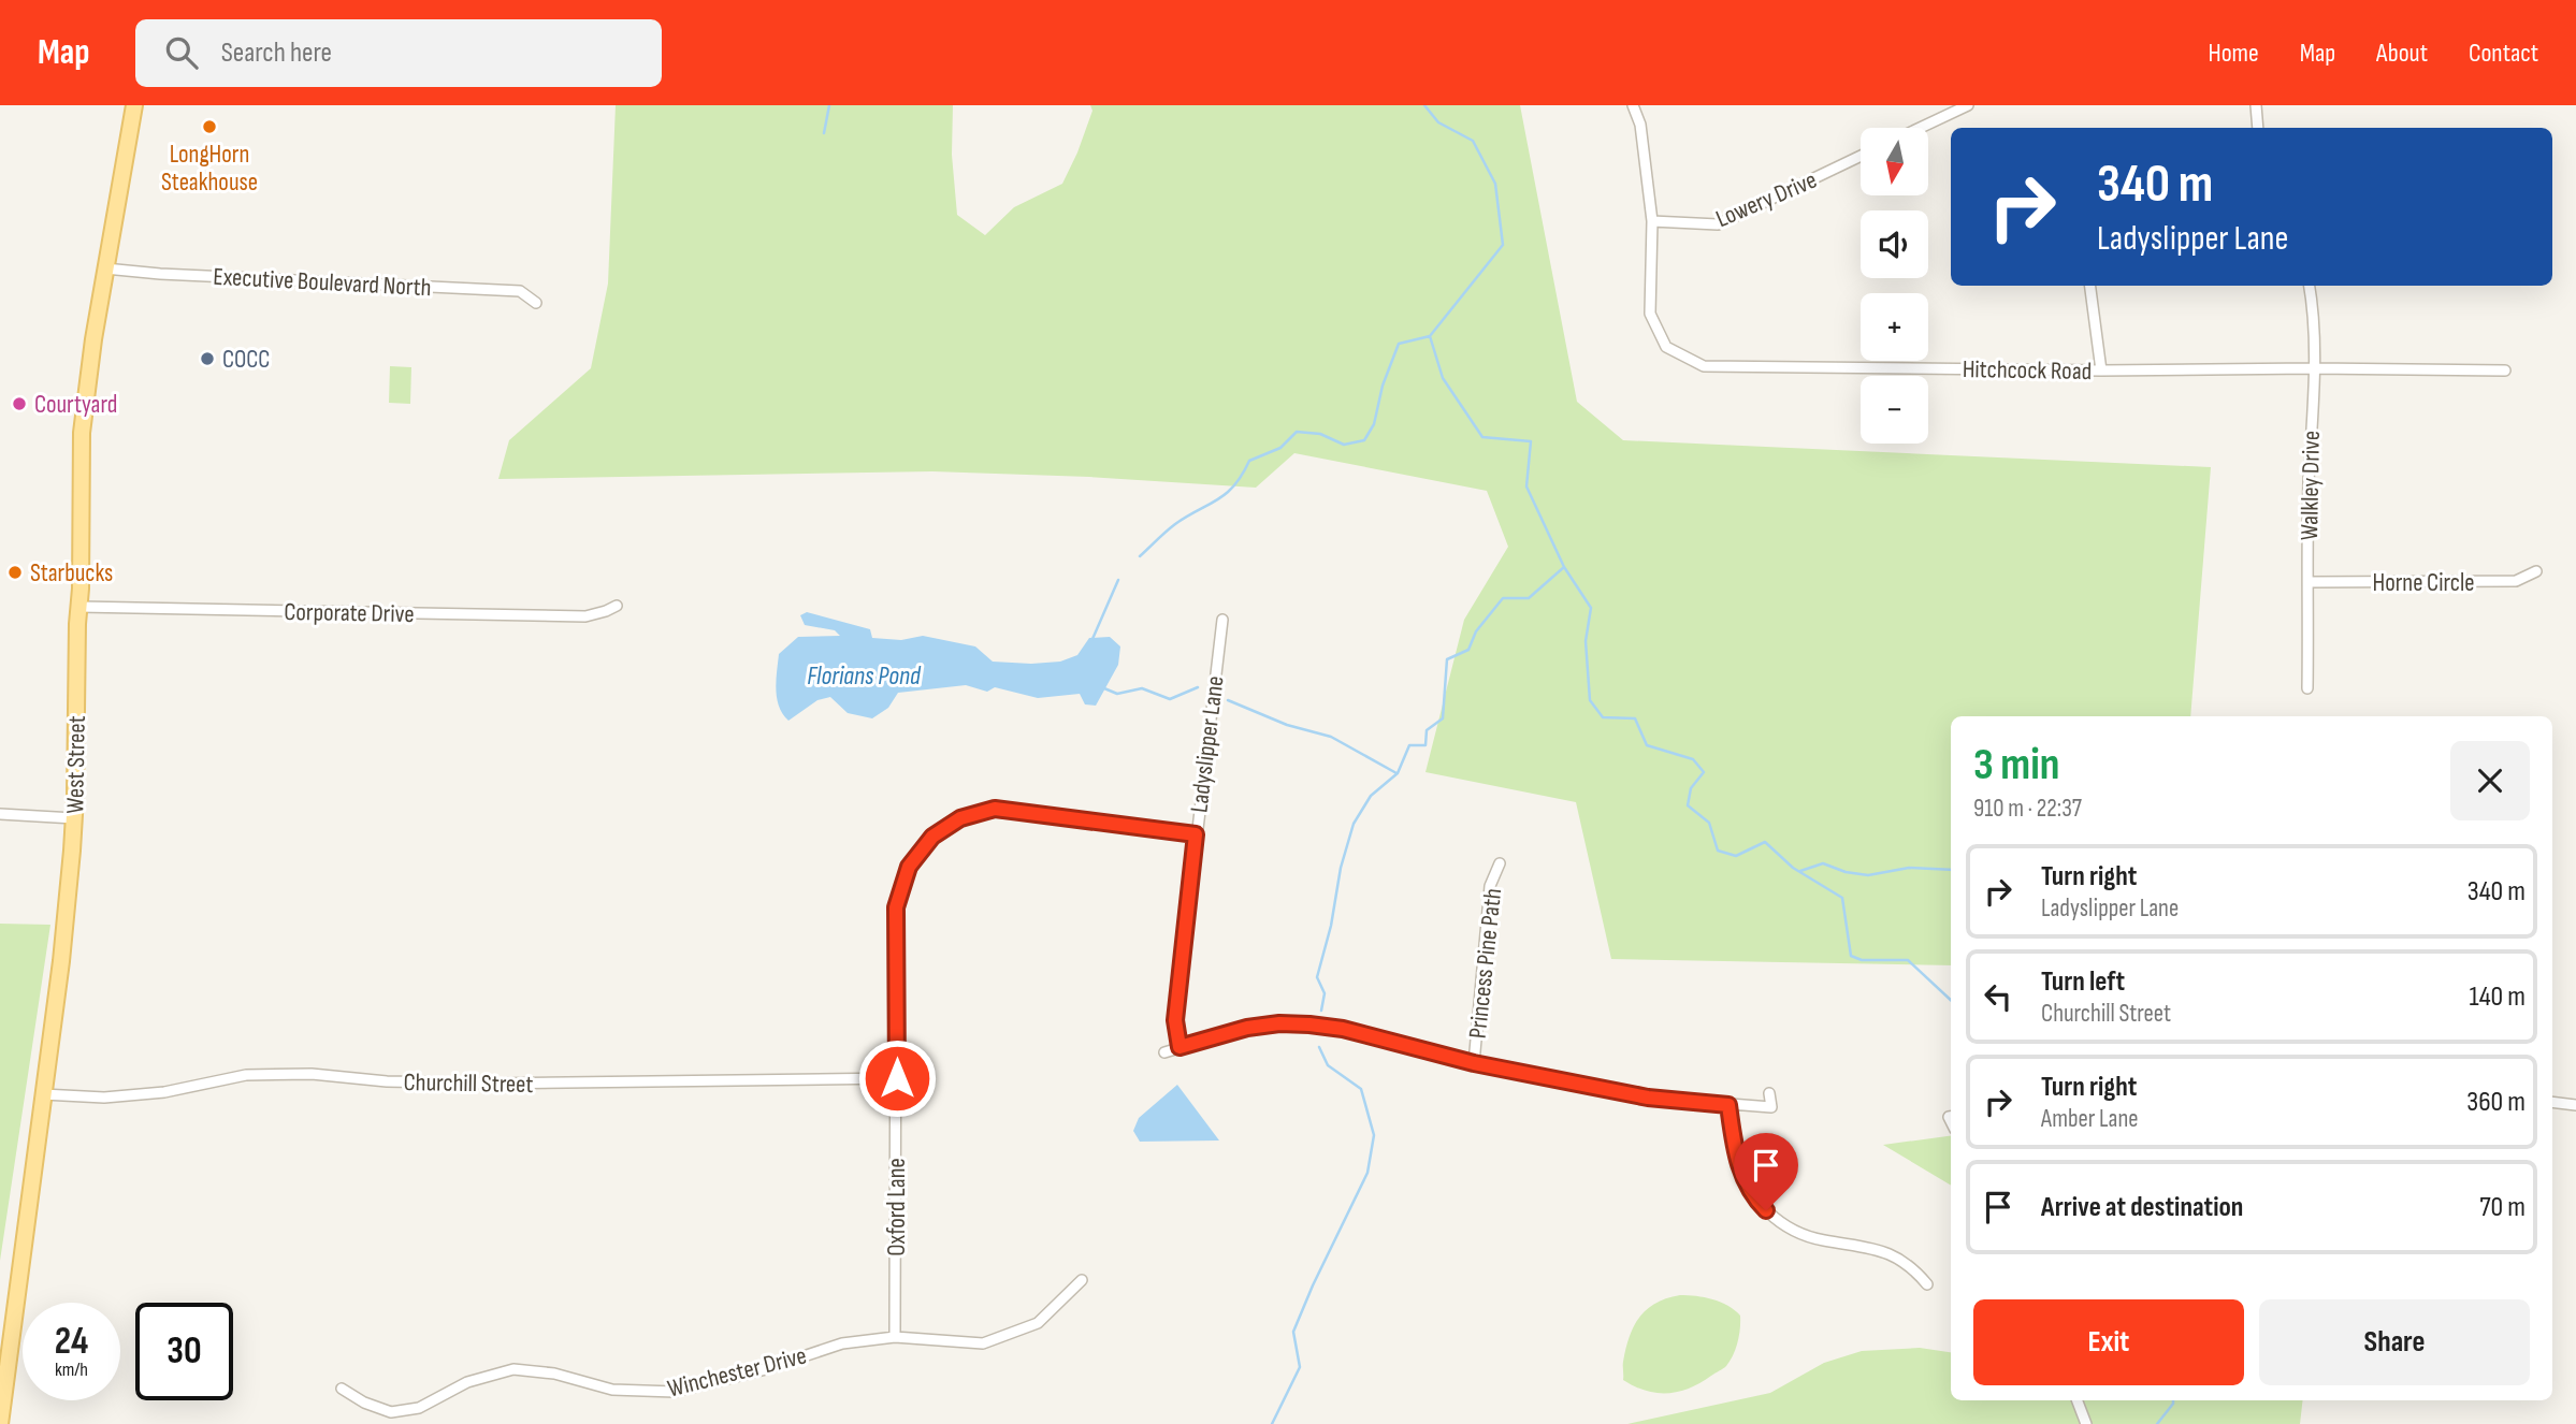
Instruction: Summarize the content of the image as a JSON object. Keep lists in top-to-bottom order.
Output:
{
  "streets": {
    "main road": ["West Street"],
    "street": [
      "Lowery Drive",
      "Executive Boulevard North",
      "Hitchcock Road",
      "Walkley Drive",
      "Horne Circle",
      "Corporate Drive",
      "Ladyslipper Lane",
      "Princess Pine Path",
      "Churchill Street",
      "Oxford Lane",
      "Winchester Drive"
    ]
  },
  "crossings": [
    ["Lowery Drive", "Hitchcock Road"],
    ["Executive Boulevard North", "West Street"],
    ["Hitchcock Road", "Walkley Drive"],
    ["Walkley Drive", "Horne Circle"],
    ["Corporate Drive", "West Street"],
    ["Ladyslipper Lane", "Oxford Lane"],
    ["West Street", "Churchill Street"],
    ["Churchill Street", "Oxford Lane"],
    ["Oxford Lane", "Winchester Drive"]
  ],
  "water": ["Florians Pond"],
  "places": [
    "LongHorn Steakhouse",
    "COCC",
    "Courtyard",
    "Starbucks"
  ],
  "north": "bottom",
  "page": {
    "header": "Map",
    "search": "Search here",
    "nav": [
      "Home",
      "Map",
      "About",
      "Contact"
    ],
    "map_buttons": ["+", "−"],
    "turn": ["340 m", "Ladyslipper Lane"],
    "heading": ["3 min", "910 m · 22:37"],
    "list": [
      {
        "name": "Turn right",
        "note": "Ladyslipper Lane",
        "value": "340 m"
      },
      {
        "name": "Turn left",
        "note": "Churchill Street",
        "value": "140 m"
      },
      {
        "name": "Turn right",
        "note": "Amber Lane",
        "value": "360 m"
      },
      {
        "name": "Arrive at destination",
        "value": "70 m"
      }
    ],
    "buttons": ["Exit", "Share"],
    "speed": "24 km/h",
    "limit": "30"
  }
}
